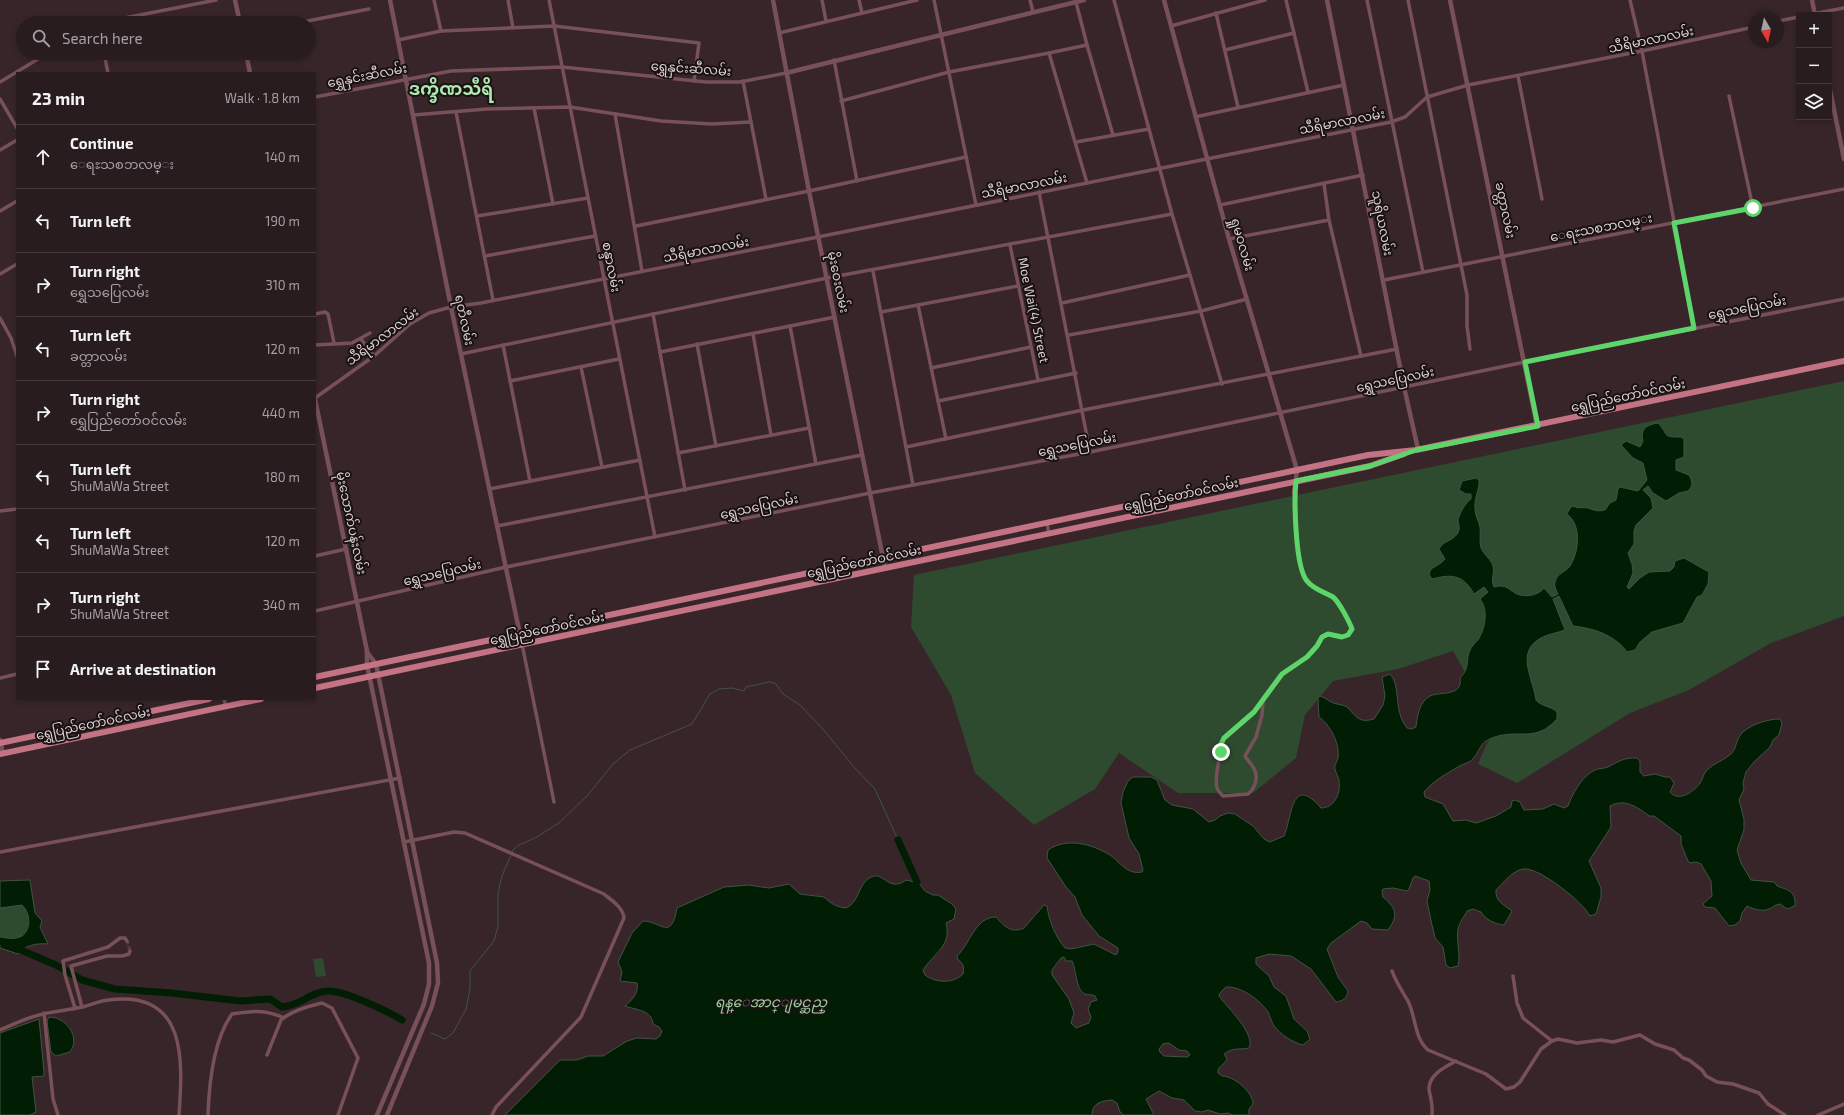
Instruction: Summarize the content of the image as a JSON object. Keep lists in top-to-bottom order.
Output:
{
  "streets": {
    "main road": ["ရွှေပြည်တော်ဝင်လမ်း"],
    "street": [
      "သီရိမာလာလမ်း",
      "ရွှေနှင်းဆီလမ်း",
      "ခတ္တာလမ်း",
      "သူရိယလမ်း",
      "ေရႊသစၥာလမ္း",
      "ရှုမဝလမ်း",
      "စန္ဒာလမ်း",
      "မိုးဝေးလမ်း",
      "ရွှေသပြေလမ်း",
      "Moe Wai(4) Street",
      "ရတီလမ်း",
      "မိုးသောက်ပန်းလမ်း"
    ]
  },
  "crossings": [
    ["သီရိမာလာလမ်း", "ခတ္တာလမ်း"],
    ["သီရိမာလာလမ်း", "သူရိယလမ်း"],
    ["သီရိမာလာလမ်း", "ရှုမဝလမ်း"],
    ["သီရိမာလာလမ်း", "စန္ဒာလမ်း"],
    ["သီရိမာလာလမ်း", "မိုးဝေးလမ်း"],
    ["သီရိမာလာလမ်း", "ရတီလမ်း"],
    ["ရွှေနှင်းဆီလမ်း", "စန္ဒာလမ်း"],
    ["ရွှေနှင်းဆီလမ်း", "မိုးဝေးလမ်း"],
    ["ရွှေနှင်းဆီလမ်း", "ရတီလမ်း"],
    ["ခတ္တာလမ်း", "ေရႊသစၥာလမ္း"],
    ["ခတ္တာလမ်း", "ရွှေသပြေလမ်း"],
    ["ခတ္တာလမ်း", "ရွှေပြည်တော်ဝင်လမ်း"],
    ["သူရိယလမ်း", "ေရႊသစၥာလမ္း"],
    ["သူရိယလမ်း", "ရွှေသပြေလမ်း"],
    ["သူရိယလမ်း", "ရွှေပြည်တော်ဝင်လမ်း"],
    ["ရှုမဝလမ်း", "ရွှေသပြေလမ်း"],
    ["ရှုမဝလမ်း", "ရွှေပြည်တော်ဝင်လမ်း"],
    ["စန္ဒာလမ်း", "ရွှေသပြေလမ်း"],
    ["မိုးဝေးလမ်း", "ရွှေသပြေလမ်း"],
    ["မိုးဝေးလမ်း", "ရွှေပြည်တော်ဝင်လမ်း"],
    ["ရွှေသပြေလမ်း", "ရတီလမ်း"],
    ["ရွှေသပြေလမ်း", "မိုးသောက်ပန်းလမ်း"],
    ["ရတီလမ်း", "ရွှေပြည်တော်ဝင်လမ်း"]
  ],
  "districts": ["ဒက္ခိဏသီရိ"],
  "water": ["ရန္ေအာင္ျမင္ဆည္"],
  "north": "bottom",
  "page": {
    "map_buttons": ["+", "−"],
    "search": "Search here",
    "heading": ["23 min", "Walk · 1.8 km"],
    "list": [
      ["Continue", "ေရႊသစၥာလမ္း", "140 m"],
      ["Turn left", "190 m"],
      ["Turn right", "ရွှေသပြေလမ်း", "310 m"],
      ["Turn left", "ခတ္တာလမ်း", "120 m"],
      ["Turn right", "ရွှေပြည်တော်ဝင်လမ်း", "440 m"],
      ["Turn left", "ShuMaWa Street", "180 m"],
      ["Turn left", "ShuMaWa Street", "120 m"],
      ["Turn right", "ShuMaWa Street", "340 m"],
      "Arrive at destination"
    ]
  }
}
